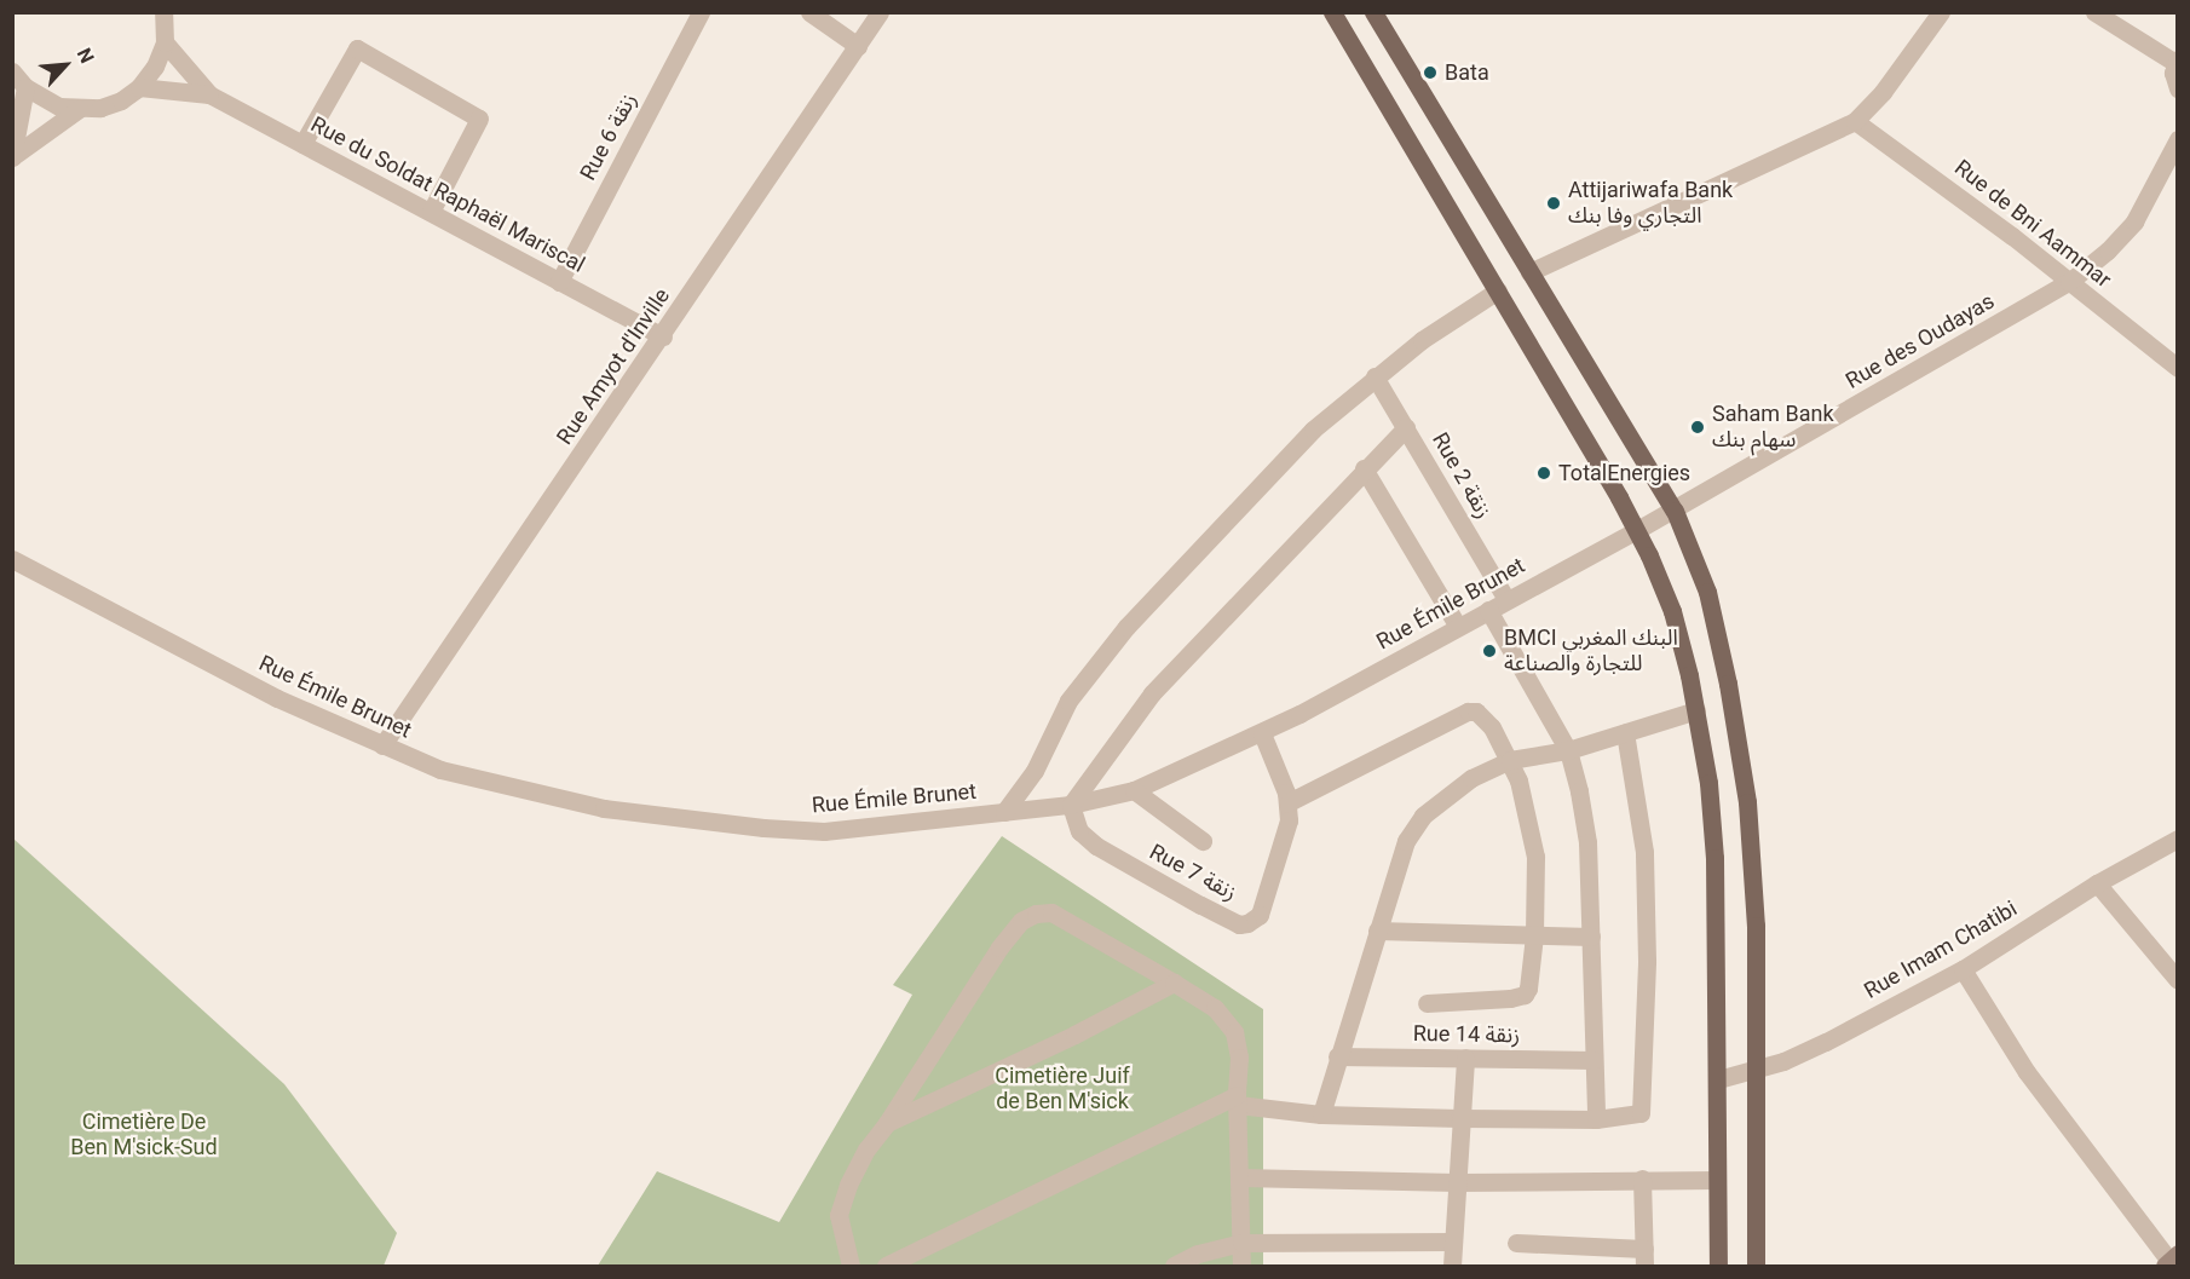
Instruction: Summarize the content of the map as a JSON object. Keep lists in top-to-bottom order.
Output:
{
  "streets": {
    "street": [
      "Rue 6 زنقة",
      "Rue du Soldat Raphaël Mariscal",
      "Rue de Bni Aammar",
      "Rue des Oudayas",
      "Rue Amyot d'Inville",
      "Rue 2 زنقة",
      "Rue Émile Brunet",
      "Rue 7 زنقة",
      "Rue Imam Chatibi",
      "Rue 14 زنقة"
    ]
  },
  "crossings": [
    ["Rue 6 زنقة", "Rue du Soldat Raphaël Mariscal"],
    ["Rue du Soldat Raphaël Mariscal", "Rue Amyot d'Inville"],
    ["Rue de Bni Aammar", "Rue des Oudayas"],
    ["Rue des Oudayas", "Rue Émile Brunet"],
    ["Rue Amyot d'Inville", "Rue Émile Brunet"],
    ["Rue 2 زنقة", "Rue Émile Brunet"],
    ["Rue Émile Brunet", "Rue 7 زنقة"]
  ],
  "parks": ["Cimetière Juif de Ben M'sick", "Cimetière De Ben M'sick-Sud"],
  "places": [
    "Bata",
    "Attijariwafa Bank التجاري وفا بنك",
    "Saham Bank سهام بنك",
    "TotalEnergies",
    "BMCI البنك المغربي للتجارة والصناعة"
  ],
  "north": "top right"
}
